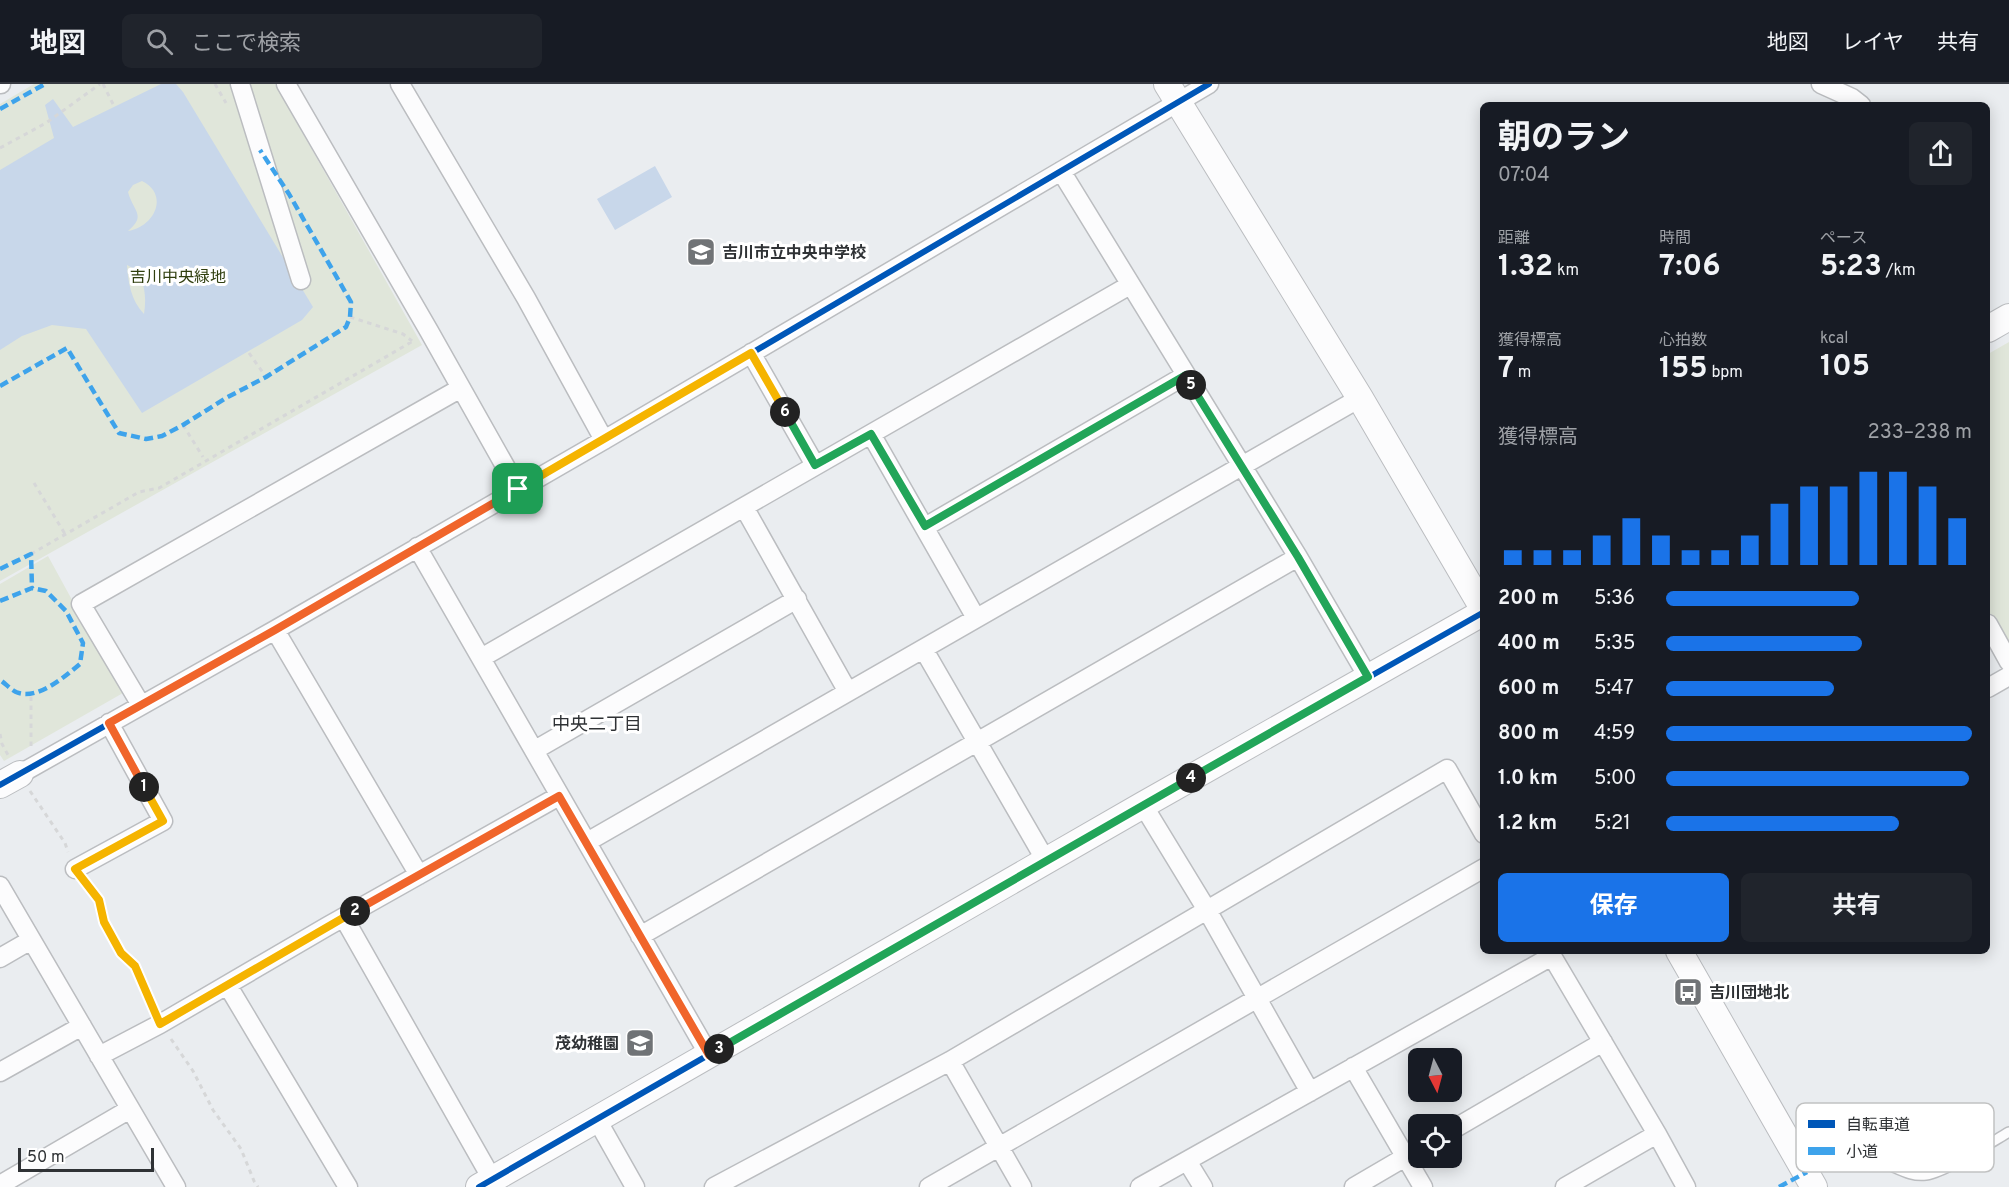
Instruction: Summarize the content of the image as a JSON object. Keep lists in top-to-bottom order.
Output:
{
  "districts": ["中央二丁目"],
  "parks": ["吉川中央緑地"],
  "places": {
    "school or university": ["吉川市立中央中学校", "茂幼稚園"],
    "bus stop": ["吉川団地北"]
  },
  "legend": ["自転車道", "小道"],
  "scale_bar": "50 m",
  "north": "bottom",
  "page": {
    "header": "地図",
    "search": "ここで検索",
    "nav": ["地図", "レイヤ", "共有"],
    "heading": ["朝のラン", "07:04"],
    "stats": [
      ["距離", "1.32 km"],
      ["時間", "7:06"],
      ["ペース", "5:23 /km"],
      ["獲得標高", "7 m"],
      ["心拍数", "155 bpm"],
      ["kcal", "105"]
    ],
    "pins": [
      "5",
      "6",
      "4",
      "1",
      "2",
      "3"
    ],
    "chart": ["獲得標高", "233–238 m"],
    "list": [
      {
        "name": "200 m",
        "note": "5:36"
      },
      {
        "name": "400 m",
        "note": "5:35"
      },
      {
        "name": "600 m",
        "note": "5:47"
      },
      {
        "name": "800 m",
        "note": "4:59"
      },
      {
        "name": "1.0 km",
        "note": "5:00"
      },
      {
        "name": "1.2 km",
        "note": "5:21"
      }
    ],
    "buttons": ["保存", "共有"],
    "scale": "50 m"
  }
}
